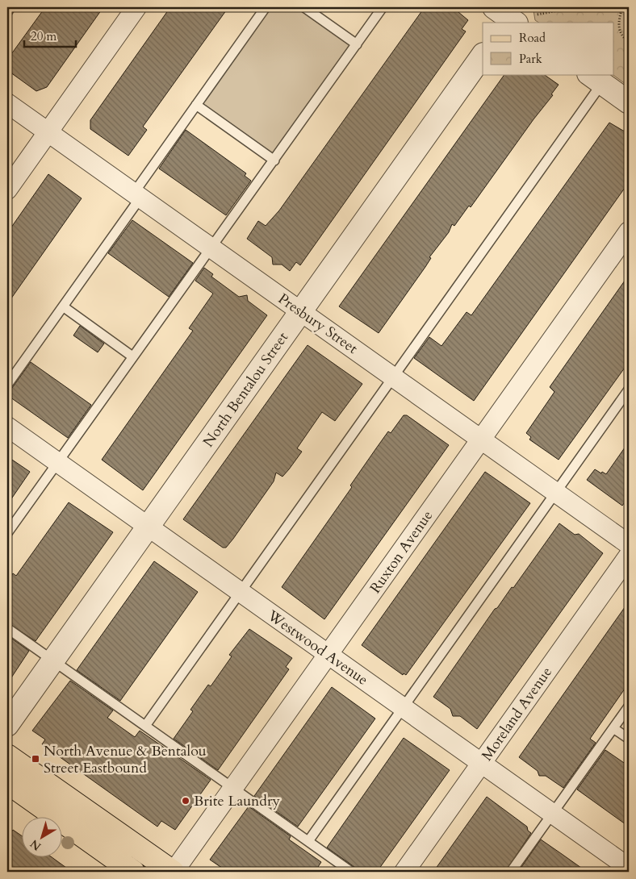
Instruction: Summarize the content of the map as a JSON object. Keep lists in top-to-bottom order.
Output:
{
  "streets": {
    "street": [
      "Presbury Street",
      "North Bentalou Street",
      "Ruxton Avenue",
      "Westwood Avenue",
      "Moreland Avenue"
    ]
  },
  "crossings": [
    ["Presbury Street", "North Bentalou Street"],
    ["Presbury Street", "Ruxton Avenue"],
    ["North Bentalou Street", "Westwood Avenue"],
    ["Ruxton Avenue", "Westwood Avenue"],
    ["Westwood Avenue", "Moreland Avenue"]
  ],
  "places": {
    "transit": ["North Avenue & Bentalou Street Eastbound"],
    "other": ["Brite Laundry"]
  },
  "legend": ["Road", "Park"],
  "scale_bar": "20 m",
  "north": "bottom left"
}
